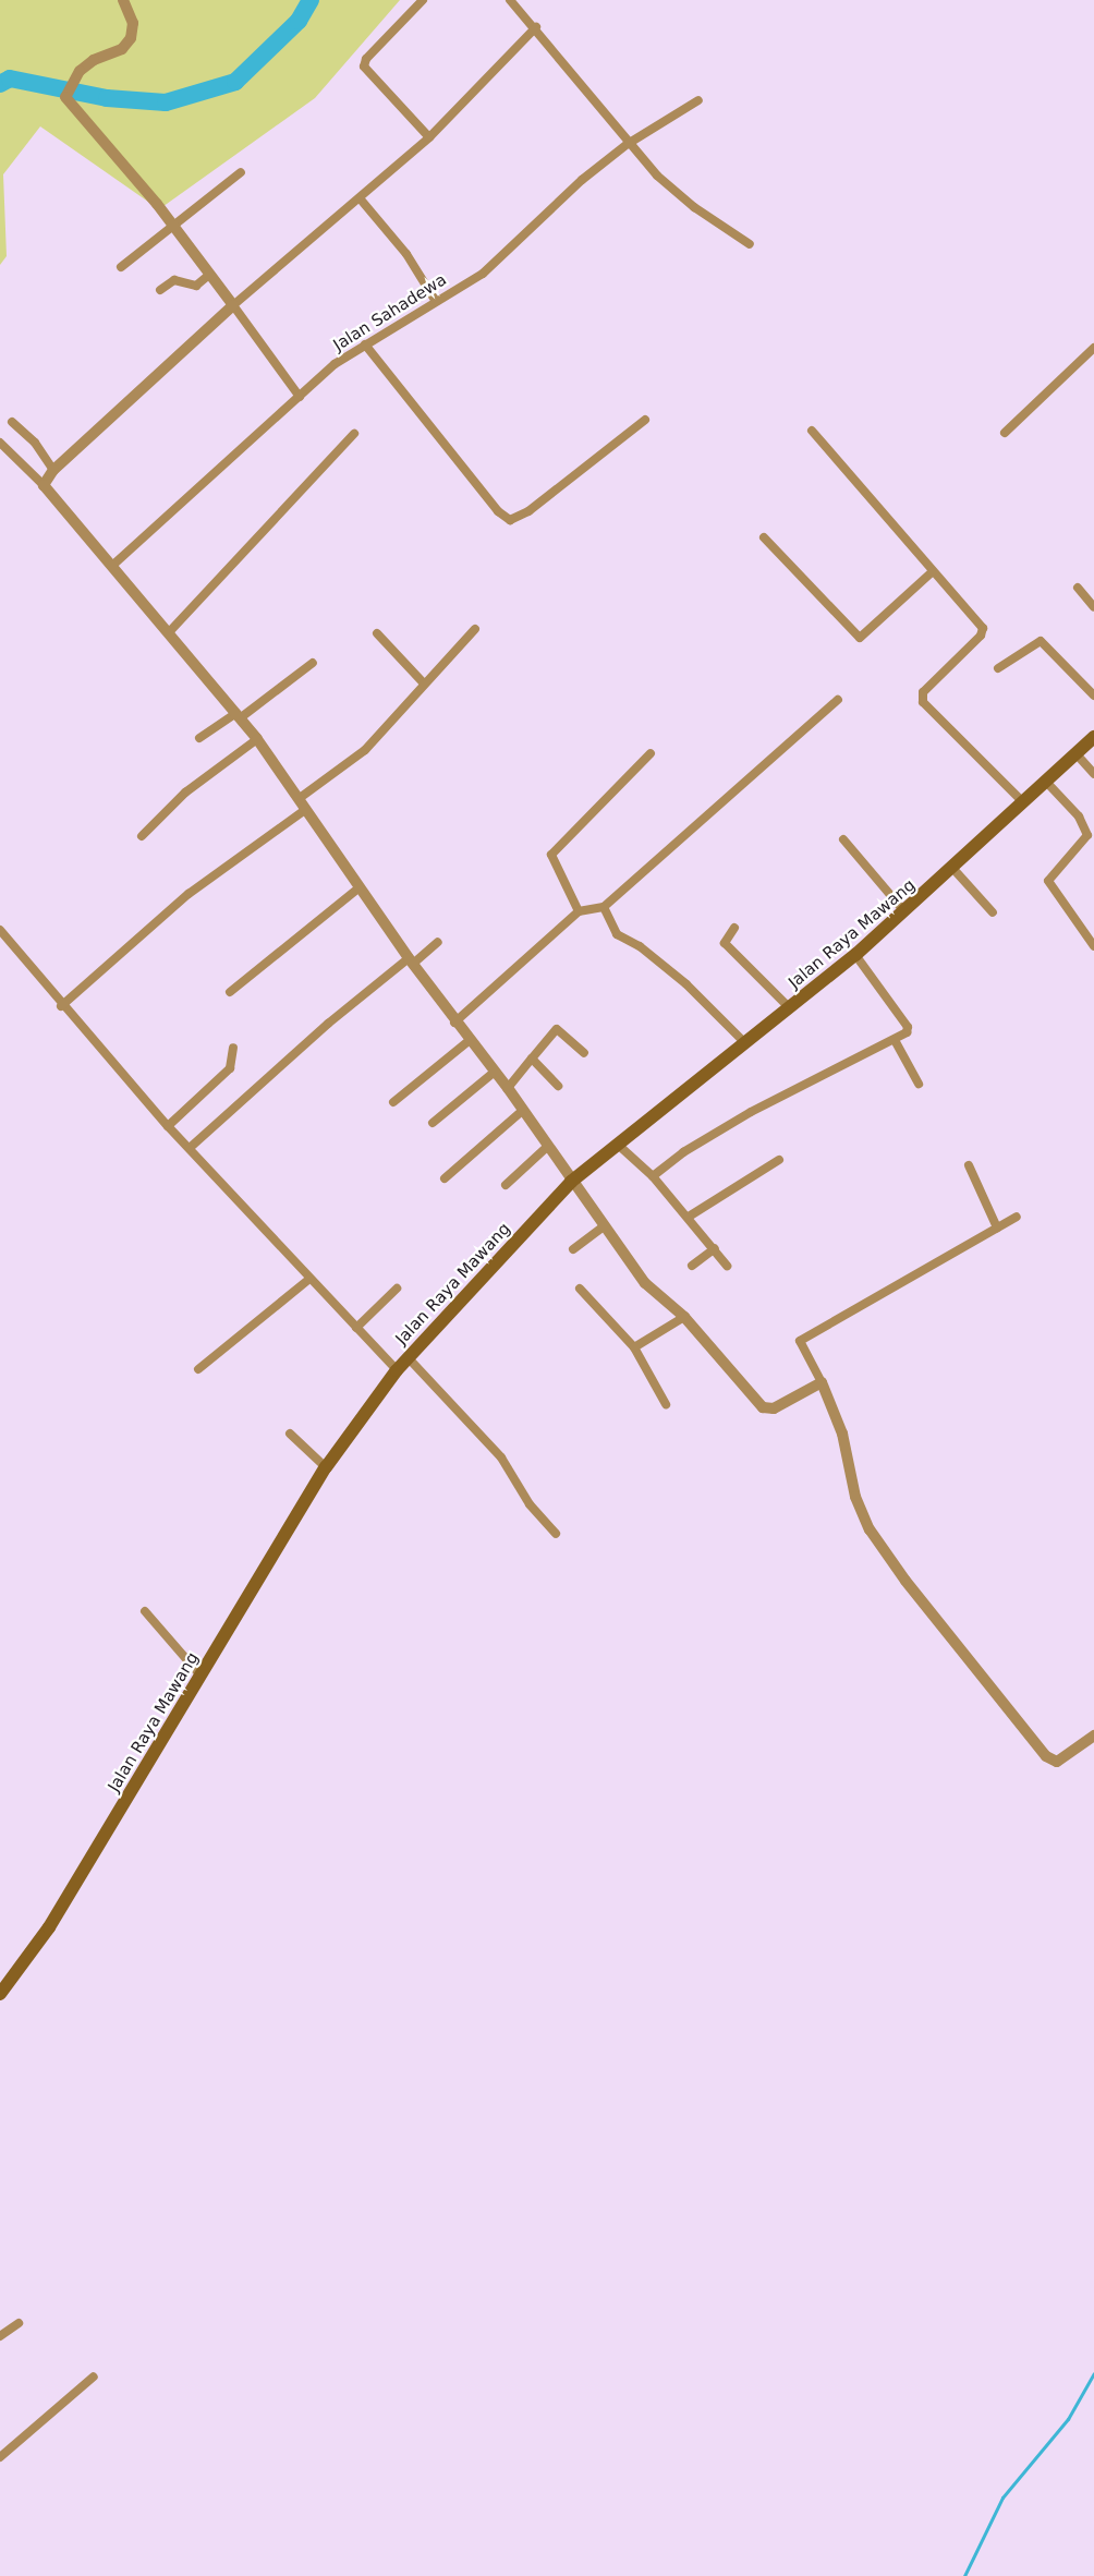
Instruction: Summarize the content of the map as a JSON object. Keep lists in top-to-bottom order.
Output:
{
  "streets": {
    "main road": ["Jalan Raya Mawang"],
    "street": ["Jalan Sahadewa"]
  }
}
